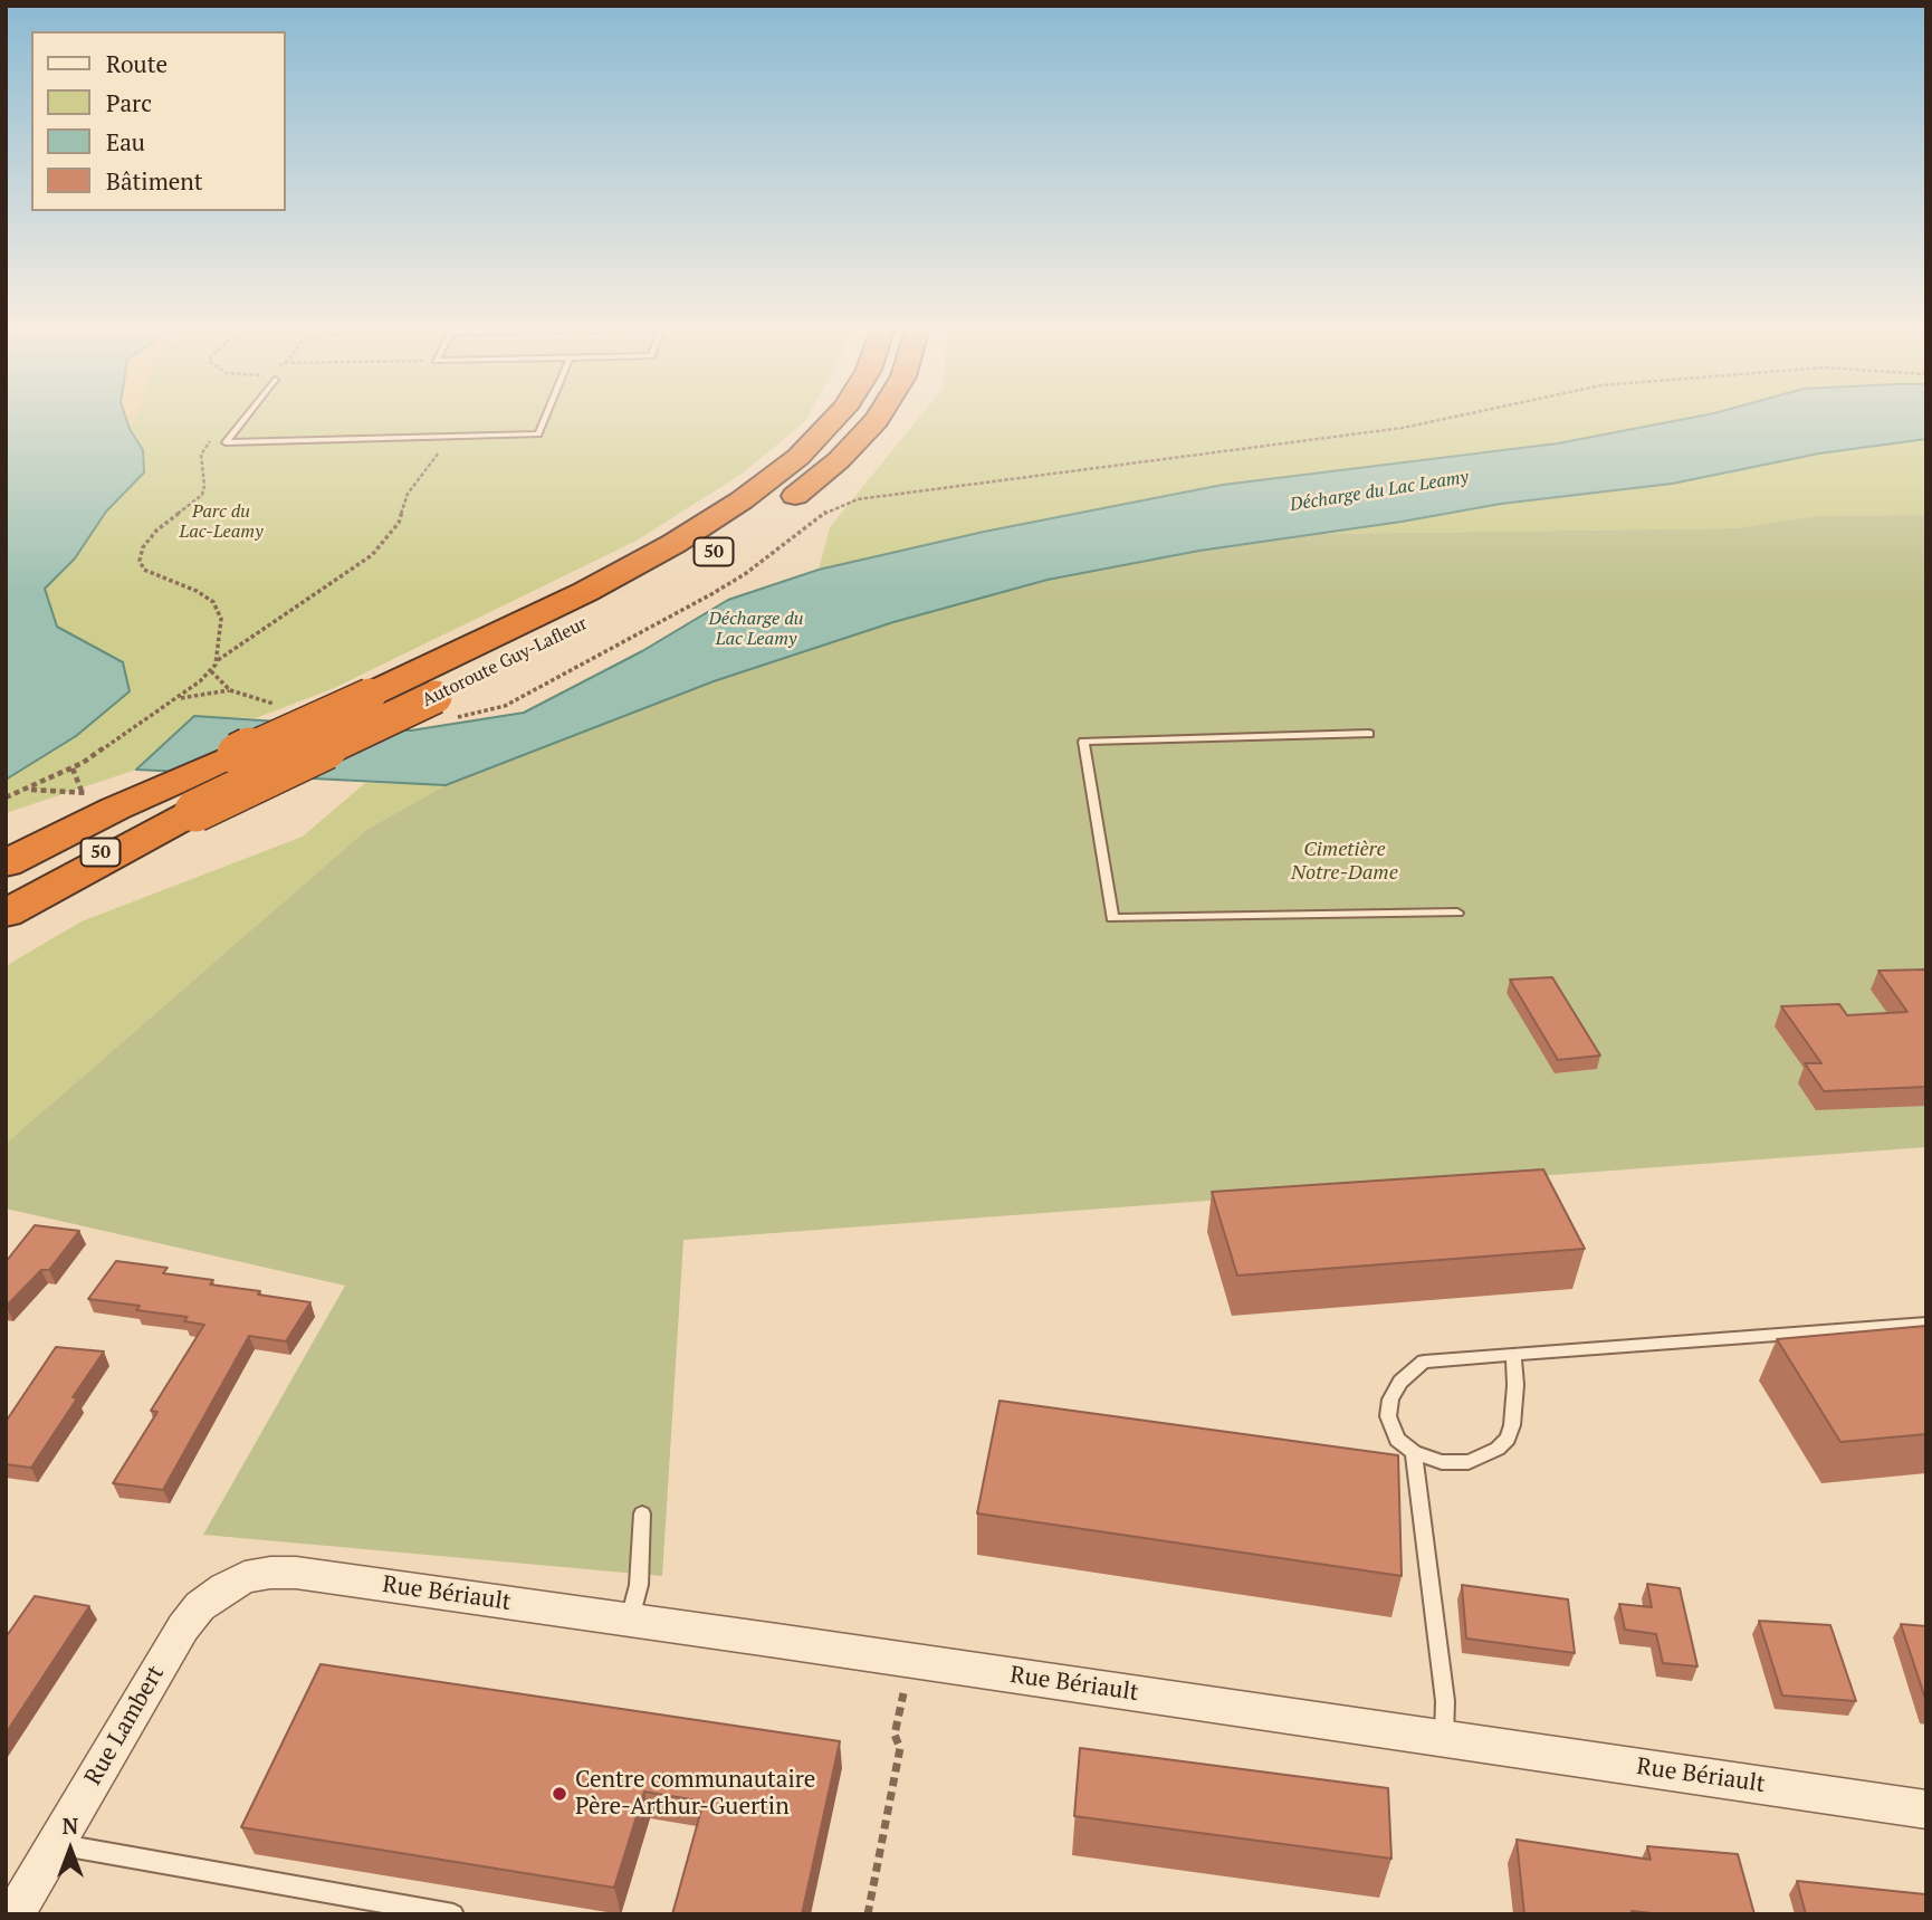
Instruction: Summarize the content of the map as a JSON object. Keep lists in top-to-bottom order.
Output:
{
  "streets": {
    "highway": ["50", "Autoroute Guy-Lafleur"],
    "street": ["Rue Bériault", "Rue Lambert"]
  },
  "crossings": [
    ["Rue Bériault", "Rue Lambert"]
  ],
  "water": ["Décharge du Lac Leamy"],
  "parks": ["Parc du Lac-Leamy", "Cimetière Notre-Dame"],
  "places": ["Centre communautaire Père-Arthur-Guertin"],
  "legend": [
    "Route",
    "Parc",
    "Eau",
    "Bâtiment"
  ],
  "north": "top"
}
